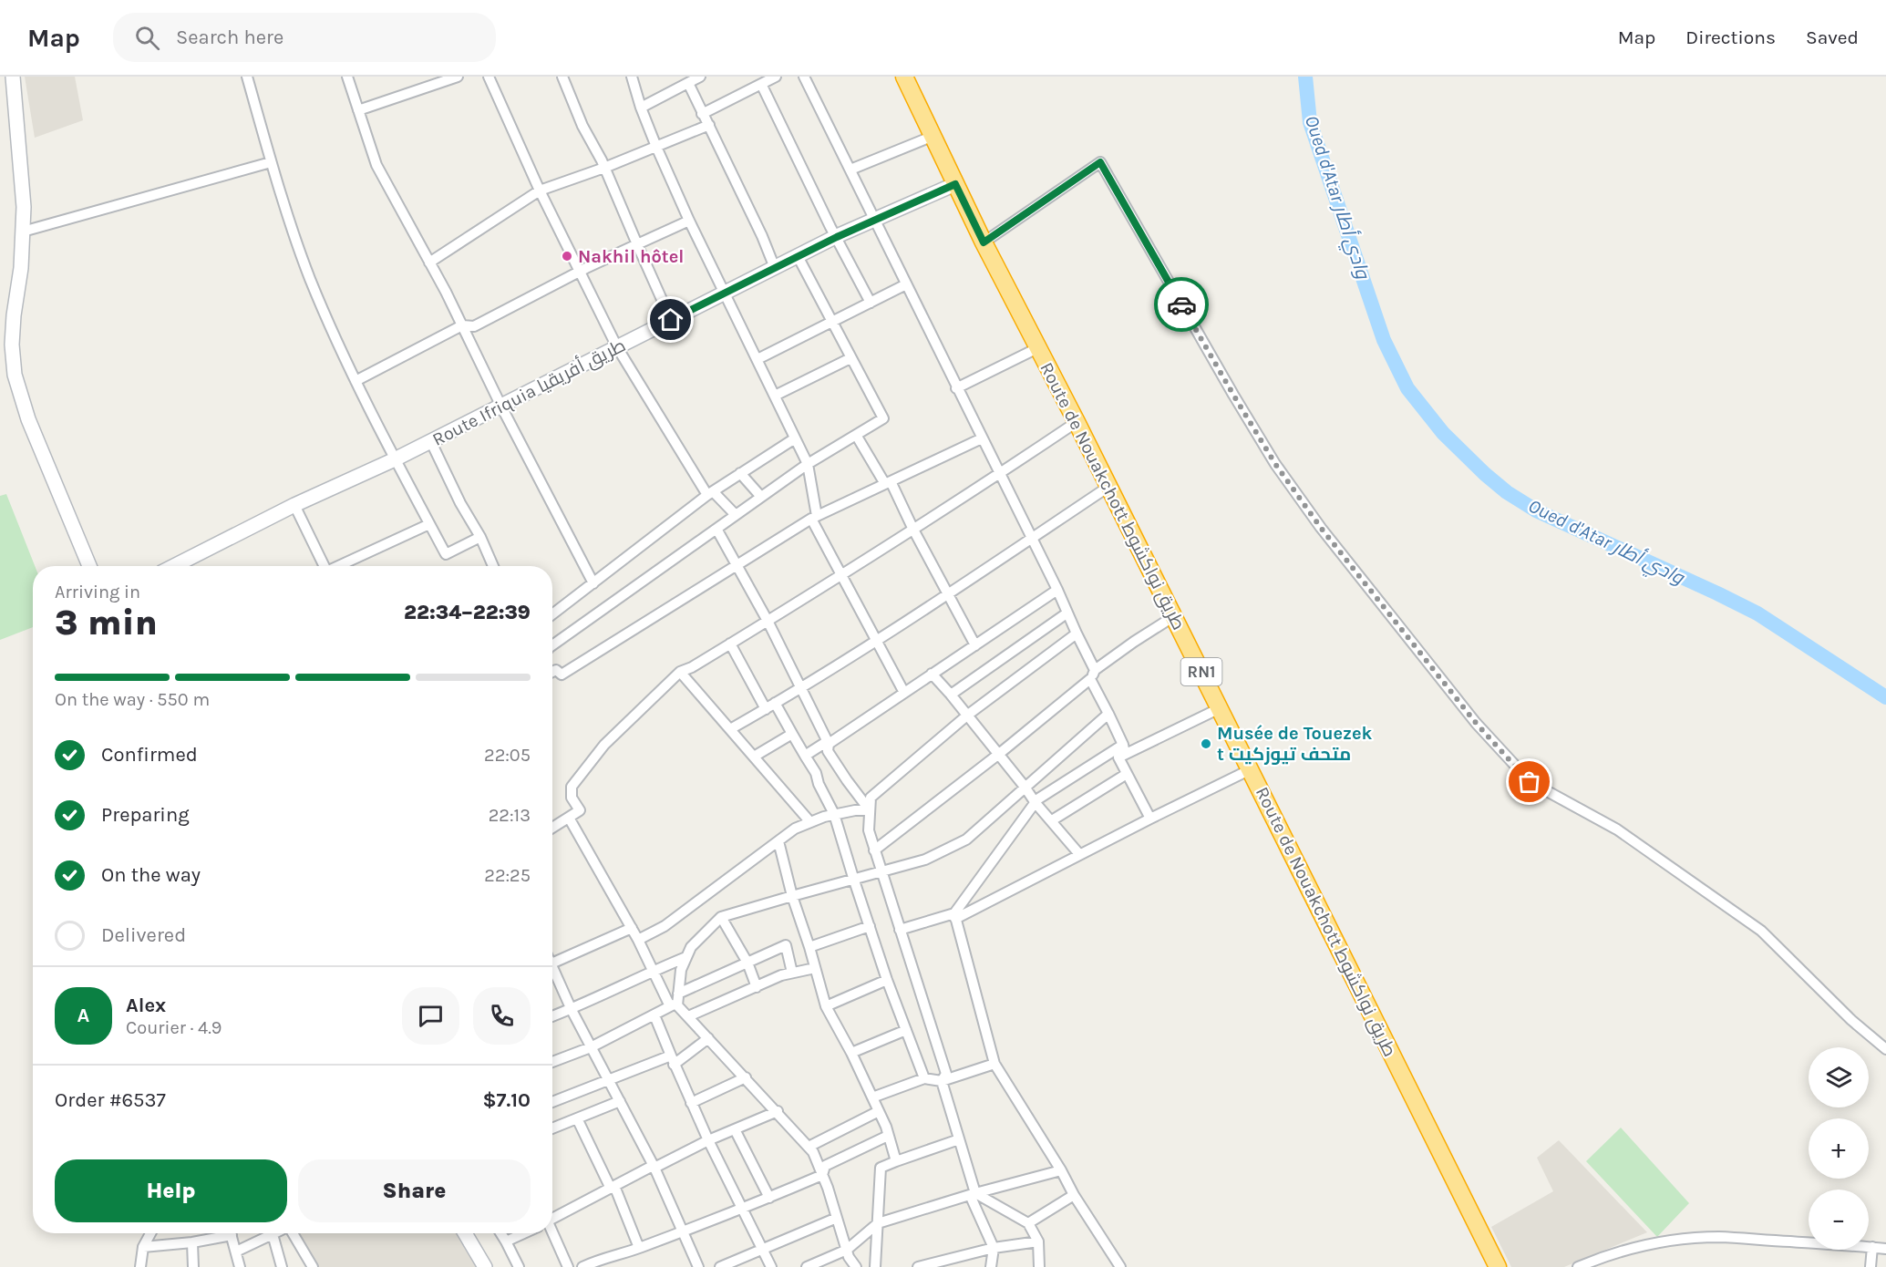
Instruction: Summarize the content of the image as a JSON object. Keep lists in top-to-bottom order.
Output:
{
  "streets": {
    "highway": ["Route de Nouakchott طريق نواكشوط", "RN1"],
    "street": ["Route Ifriquia طريق أفريقيا"]
  },
  "crossings": [
    ["Route Ifriquia طريق أفريقيا", "Route de Nouakchott طريق نواكشوط"]
  ],
  "water": ["Oued d'Atar وادي أطار"],
  "places": ["Nakhil hôtel", "Musée de Touezek t متحف تيوزكيت"],
  "page": {
    "header": "Map",
    "search": "Search here",
    "nav": ["Map", "Directions", "Saved"],
    "heading": ["3 min", "Arriving in", "22:34–22:39"],
    "panel": [
      "Alex",
      "Courier · 4.9",
      "Order #6537",
      "$7.10"
    ],
    "bar": "On the way · 550 m",
    "list": [
      ["Confirmed", "22:05"],
      ["Preparing", "22:13"],
      ["On the way", "22:25"],
      "Delivered"
    ],
    "round": "A",
    "map_buttons": ["+", "−"],
    "buttons": ["Help", "Share"]
  }
}
